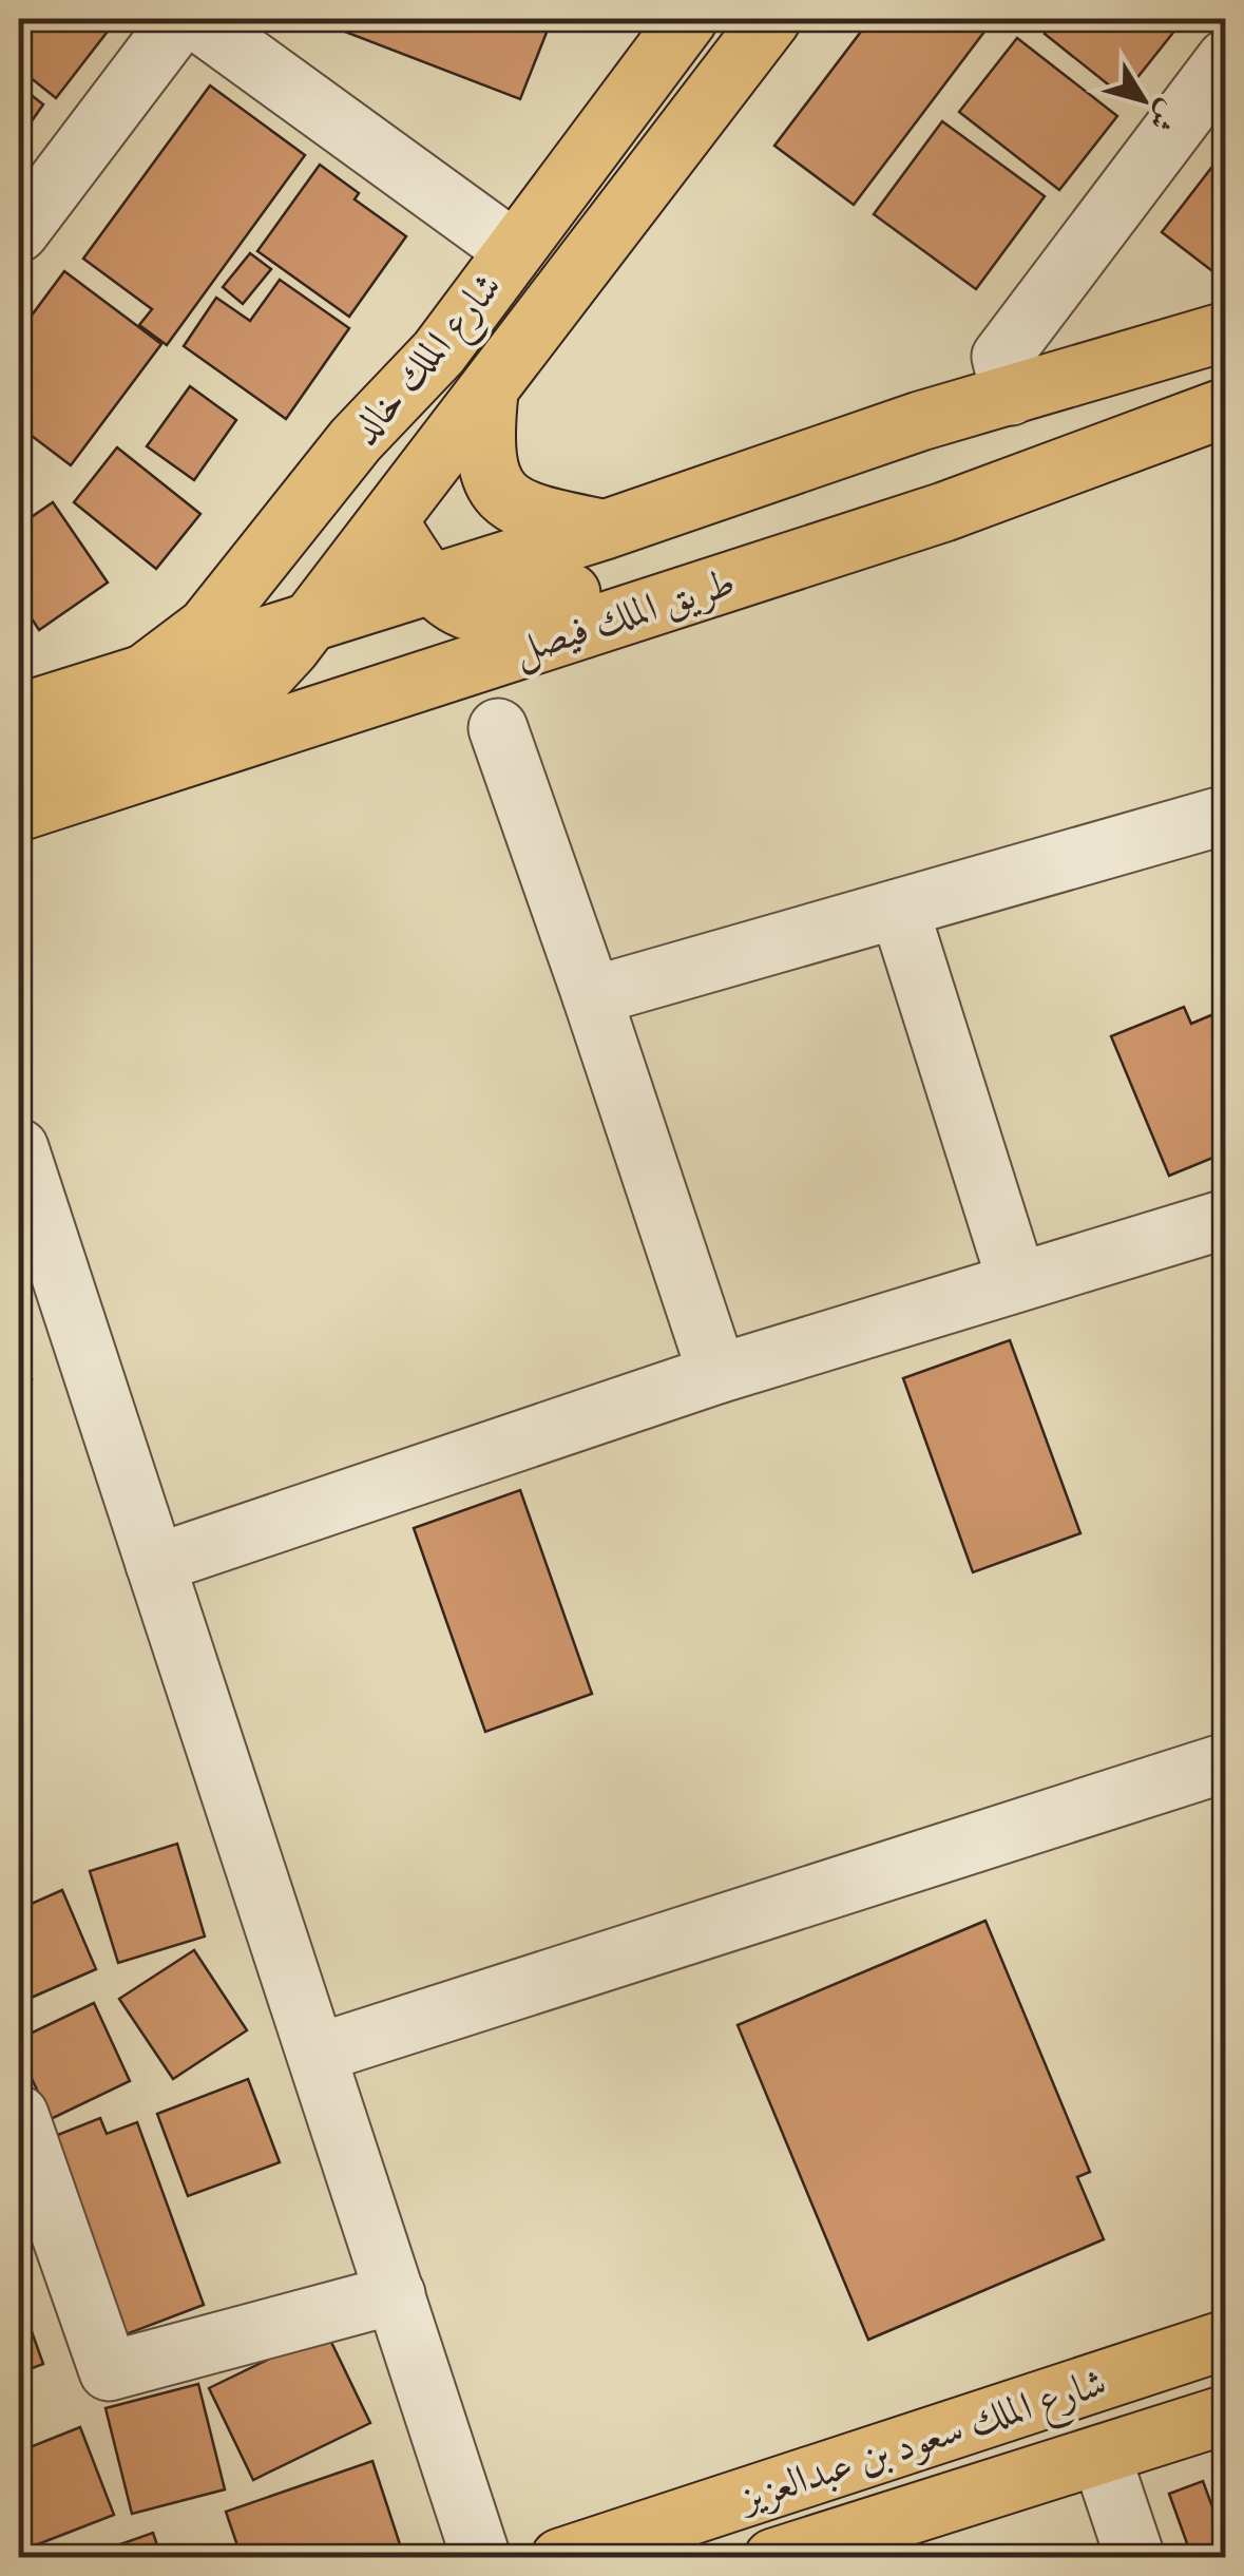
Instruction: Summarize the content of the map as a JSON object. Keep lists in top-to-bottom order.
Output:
{
  "streets": {
    "main road": ["شارع الملك خالد", "طريق الملك فيصل", "شارع الملك سعود بن عبدالعزيز"]
  },
  "north": "bottom right"
}
